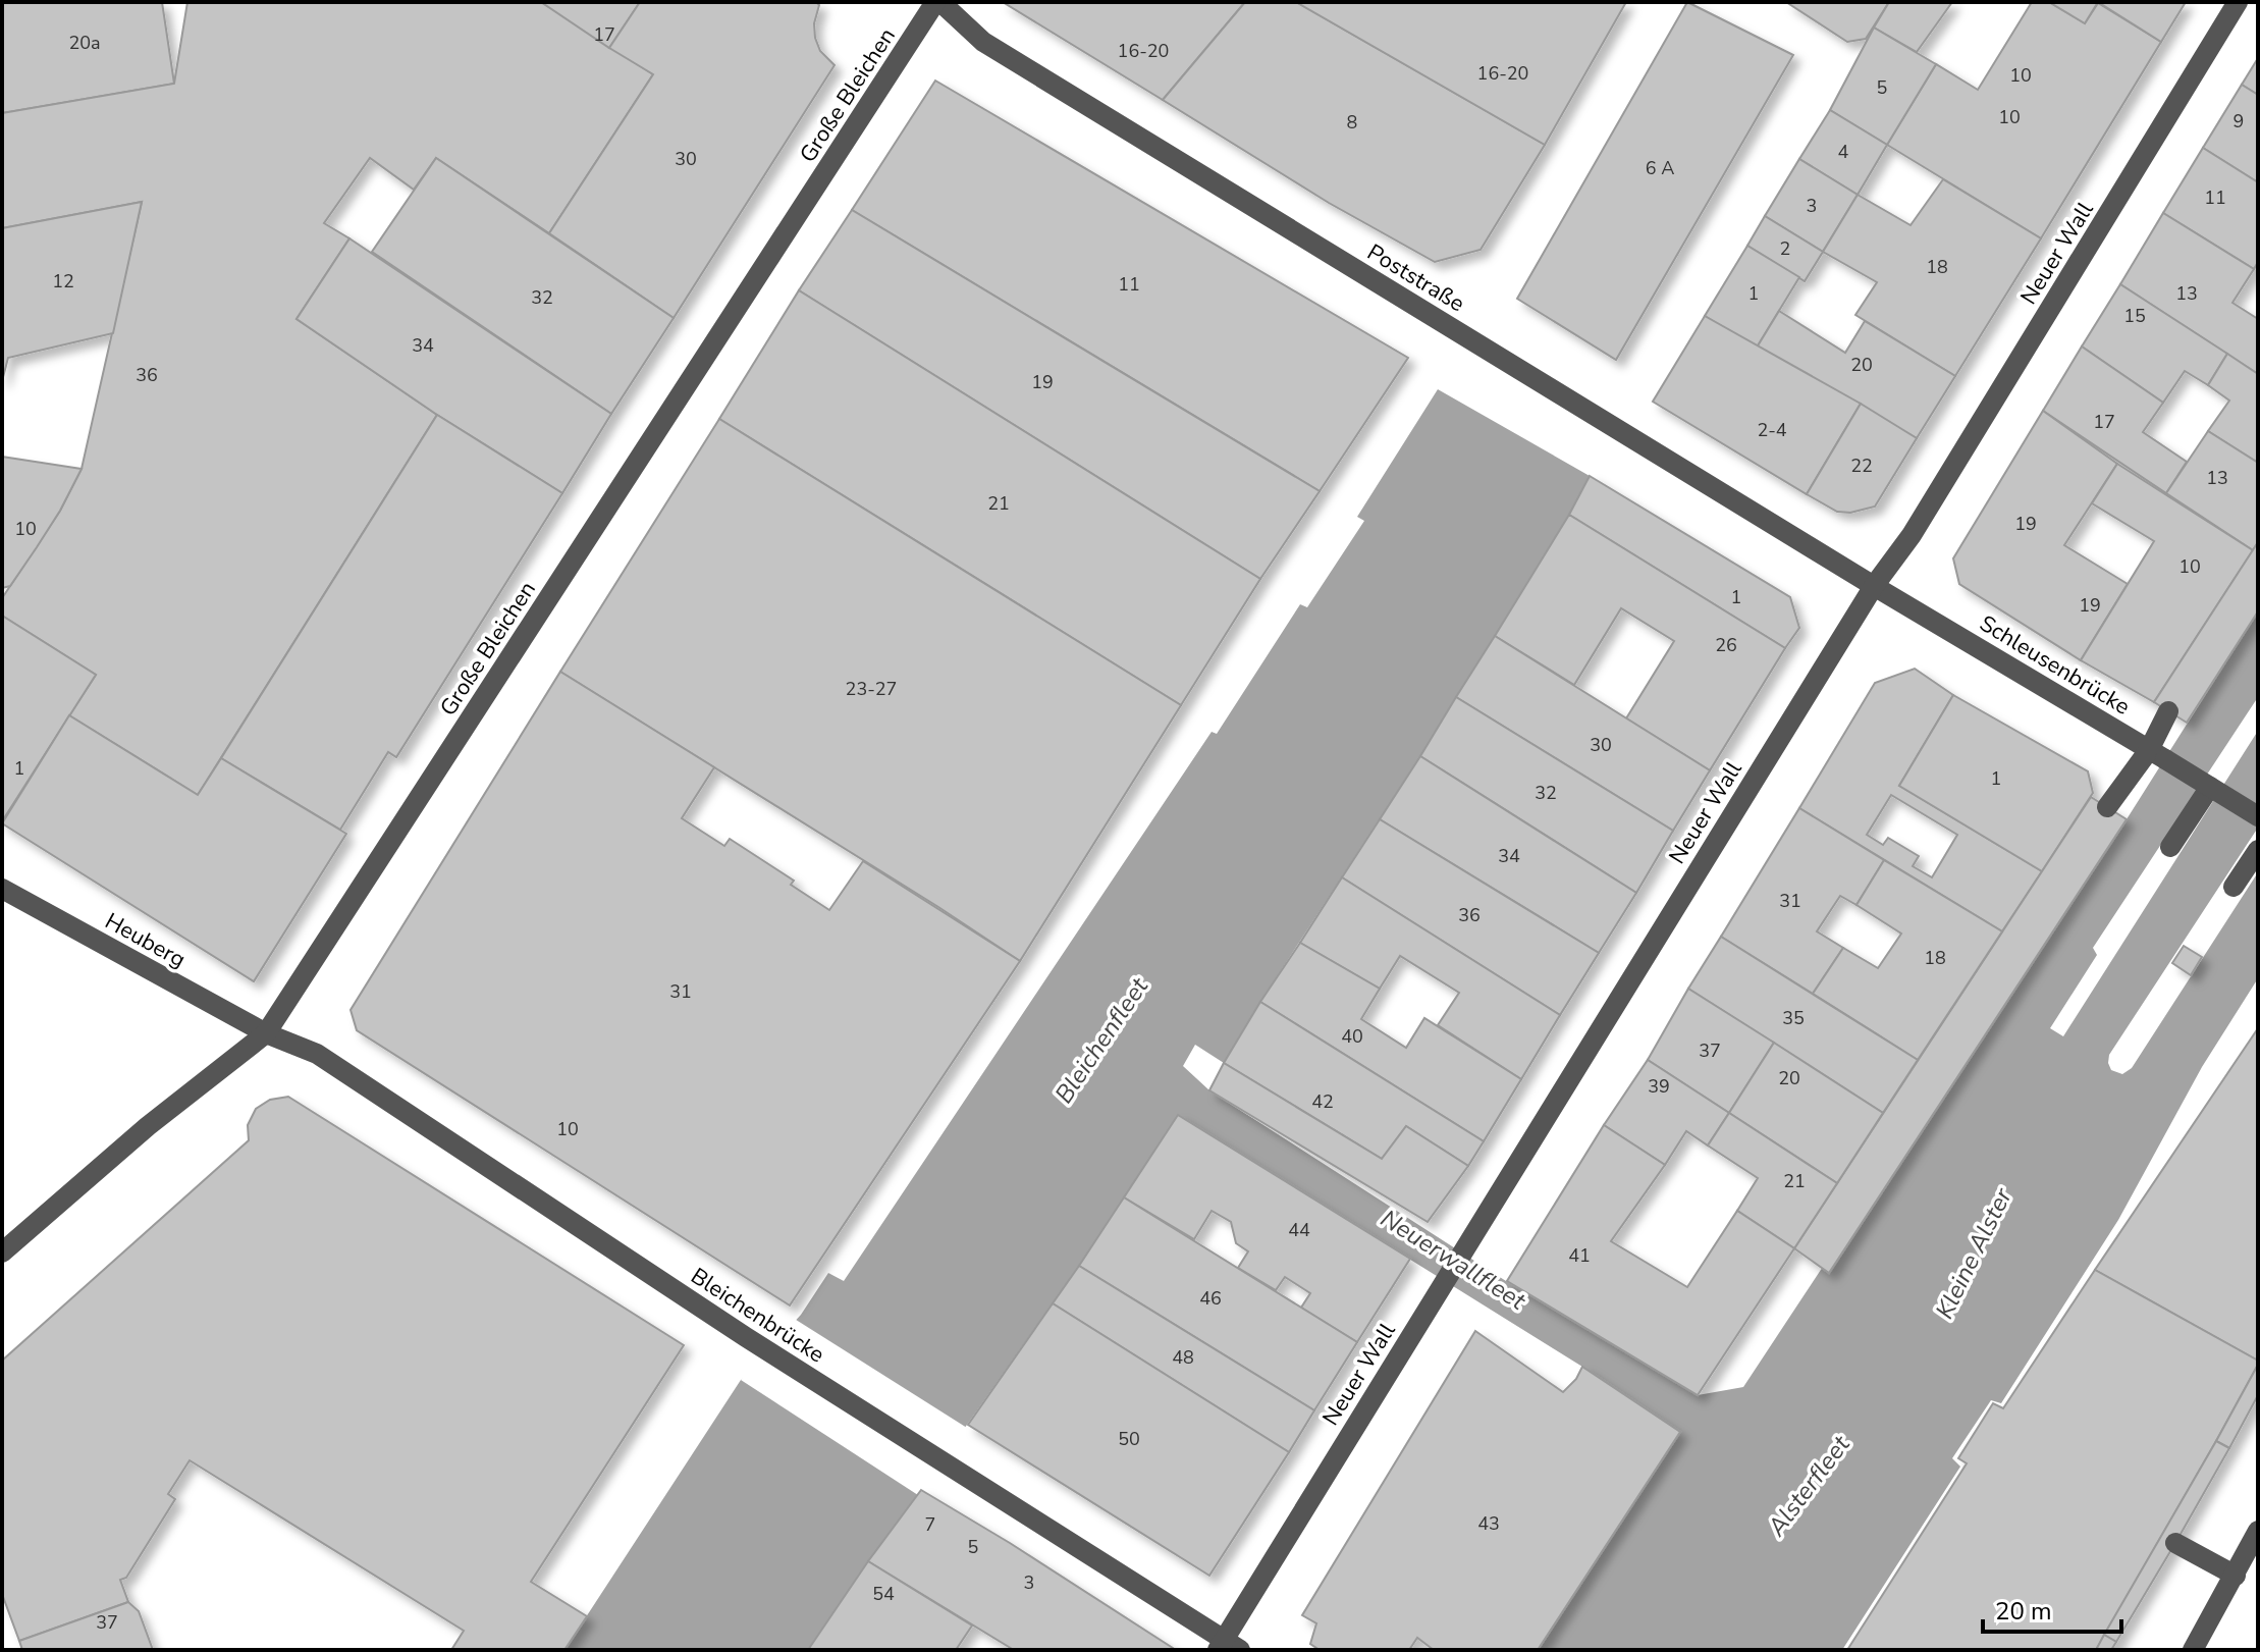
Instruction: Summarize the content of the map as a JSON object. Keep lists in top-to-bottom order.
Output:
{
  "streets": {
    "street": [
      "Große Bleichen",
      "Neuer Wall",
      "Poststraße",
      "Schleusenbrücke",
      "Heuberg",
      "Bleichenbrücke"
    ]
  },
  "crossings": [
    ["Große Bleichen", "Poststraße"],
    ["Große Bleichen", "Heuberg"],
    ["Große Bleichen", "Bleichenbrücke"],
    ["Neuer Wall", "Poststraße"],
    ["Neuer Wall", "Schleusenbrücke"],
    ["Neuer Wall", "Bleichenbrücke"],
    ["Poststraße", "Schleusenbrücke"],
    ["Heuberg", "Bleichenbrücke"]
  ],
  "water": [
    "Bleichenfleet",
    "Kleine Alster",
    "Neuerwallfleet",
    "Alsterfleet"
  ],
  "house_numbers": [
    "17",
    "20a",
    "16-20",
    "16-20",
    "10",
    "5",
    "10",
    "9",
    "8",
    "4",
    "30",
    "6 A",
    "11",
    "3",
    "2",
    "18",
    "12",
    "11",
    "1",
    "13",
    "32",
    "15",
    "34",
    "20",
    "36",
    "19",
    "17",
    "2-4",
    "22",
    "13",
    "21",
    "19",
    "10",
    "10",
    "1",
    "19",
    "26",
    "23-27",
    "30",
    "1",
    "1",
    "32",
    "34",
    "31",
    "36",
    "18",
    "31",
    "35",
    "40",
    "37",
    "20",
    "39",
    "42",
    "10",
    "21",
    "44",
    "41",
    "46",
    "48",
    "50",
    "43",
    "7",
    "5",
    "3",
    "54",
    "37"
  ],
  "scale_bar": "20 m"
}
